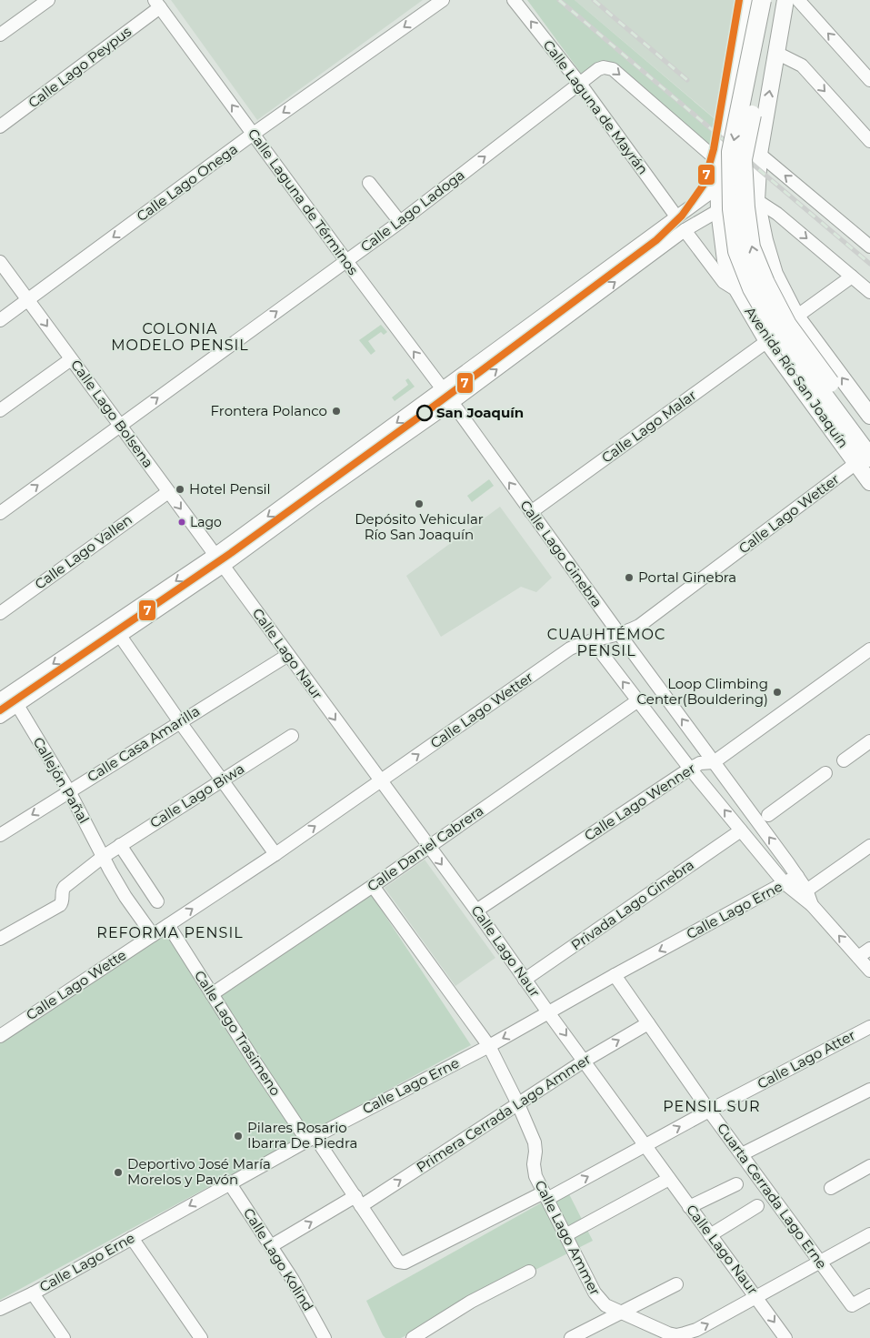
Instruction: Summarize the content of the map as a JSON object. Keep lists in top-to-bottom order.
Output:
{
  "streets": {
    "highway": ["Avenida Río San Joaquín"],
    "street": [
      "Calle Lago Peypus",
      "Calle Laguna de Mayrán",
      "Calle Lago Onega",
      "Calle Laguna de Términos",
      "Calle Lago Ladoga",
      "Calle Lago Bolsena",
      "Calle Lago Malar",
      "Calle Lago Wetter",
      "Calle Lago Vallen",
      "Calle Lago Ginebra",
      "Calle Lago Naur",
      "Calle Casa Amarilla",
      "Callejón Pañal",
      "Calle Lago Biwa",
      "Calle Lago Wenner",
      "Calle Daniel Cabrera",
      "Privada Lago Ginebra",
      "Calle Lago Erne",
      "Calle Lago Wette",
      "Calle Lago Trasimeno",
      "Calle Lago Atter",
      "Primera Cerrada Lago Ammer",
      "Cuarta Cerrada Lago Erne",
      "Calle Lago Ammer",
      "Calle Lago Kolind"
    ]
  },
  "crossings": [
    ["Calle Lago Peypus", "Calle Laguna de Términos"],
    ["Calle Laguna de Mayrán", "Calle Lago Ladoga"],
    ["Calle Lago Onega", "Calle Laguna de Términos"],
    ["Calle Lago Onega", "Calle Lago Bolsena"],
    ["Calle Laguna de Términos", "Calle Lago Ladoga"],
    ["Calle Laguna de Términos", "Calle Lago Ginebra"],
    ["Calle Lago Ladoga", "Avenida Río San Joaquín"],
    ["Calle Lago Ladoga", "Calle Lago Bolsena"],
    ["Avenida Río San Joaquín", "Calle Lago Malar"],
    ["Avenida Río San Joaquín", "Calle Lago Wetter"],
    ["Calle Lago Bolsena", "Calle Lago Vallen"],
    ["Calle Lago Bolsena", "Calle Lago Naur"],
    ["Calle Lago Malar", "Calle Lago Ginebra"],
    ["Calle Lago Wetter", "Calle Lago Ginebra"],
    ["Calle Lago Wetter", "Calle Lago Naur"],
    ["Calle Lago Wetter", "Calle Lago Wette"],
    ["Calle Lago Wetter", "Calle Lago Trasimeno"],
    ["Calle Lago Ginebra", "Calle Lago Wenner"],
    ["Calle Lago Ginebra", "Calle Daniel Cabrera"],
    ["Calle Lago Ginebra", "Privada Lago Ginebra"],
    ["Calle Lago Ginebra", "Calle Lago Erne"],
    ["Calle Lago Naur", "Calle Casa Amarilla"],
    ["Calle Lago Naur", "Calle Lago Wenner"],
    ["Calle Lago Naur", "Calle Daniel Cabrera"],
    ["Calle Lago Naur", "Privada Lago Ginebra"],
    ["Calle Lago Naur", "Calle Lago Erne"],
    ["Calle Lago Naur", "Calle Lago Atter"],
    ["Calle Lago Naur", "Primera Cerrada Lago Ammer"],
    ["Calle Lago Naur", "Calle Lago Ammer"],
    ["Calle Casa Amarilla", "Callejón Pañal"],
    ["Callejón Pañal", "Calle Lago Biwa"],
    ["Calle Daniel Cabrera", "Calle Lago Trasimeno"],
    ["Calle Daniel Cabrera", "Calle Lago Ammer"],
    ["Calle Lago Erne", "Calle Lago Trasimeno"],
    ["Calle Lago Erne", "Cuarta Cerrada Lago Erne"],
    ["Calle Lago Erne", "Calle Lago Ammer"],
    ["Calle Lago Erne", "Calle Lago Kolind"],
    ["Calle Lago Trasimeno", "Calle Lago Atter"],
    ["Calle Lago Trasimeno", "Primera Cerrada Lago Ammer"],
    ["Calle Lago Atter", "Cuarta Cerrada Lago Erne"],
    ["Calle Lago Atter", "Calle Lago Ammer"],
    ["Primera Cerrada Lago Ammer", "Cuarta Cerrada Lago Erne"],
    ["Primera Cerrada Lago Ammer", "Calle Lago Ammer"],
    ["Primera Cerrada Lago Ammer", "Calle Lago Kolind"],
    ["Cuarta Cerrada Lago Erne", "Calle Lago Ammer"]
  ],
  "one_way": [
    "Calle Laguna de Mayrán",
    "Calle Lago Onega",
    "Calle Laguna de Términos",
    "Calle Lago Ladoga",
    "Calle Lago Bolsena",
    "Calle Lago Wetter",
    "Calle Lago Ginebra",
    "Calle Lago Naur",
    "Calle Lago Erne",
    "Primera Cerrada Lago Ammer"
  ],
  "districts": [
    "COLONIA MODELO PENSIL",
    "CUAUHTÉMOC PENSIL",
    "REFORMA PENSIL",
    "PENSIL SUR"
  ],
  "places": [
    "Frontera Polanco",
    "San Joaquín",
    "Hotel Pensil",
    "Depósito Vehicular Río San Joaquín",
    "Lago",
    "Portal Ginebra",
    "Loop Climbing Center(Bouldering)",
    "Pilares Rosario Ibarra De Piedra",
    "Deportivo José María Morelos y Pavón"
  ],
  "lines": ["transit line 7"]
}
